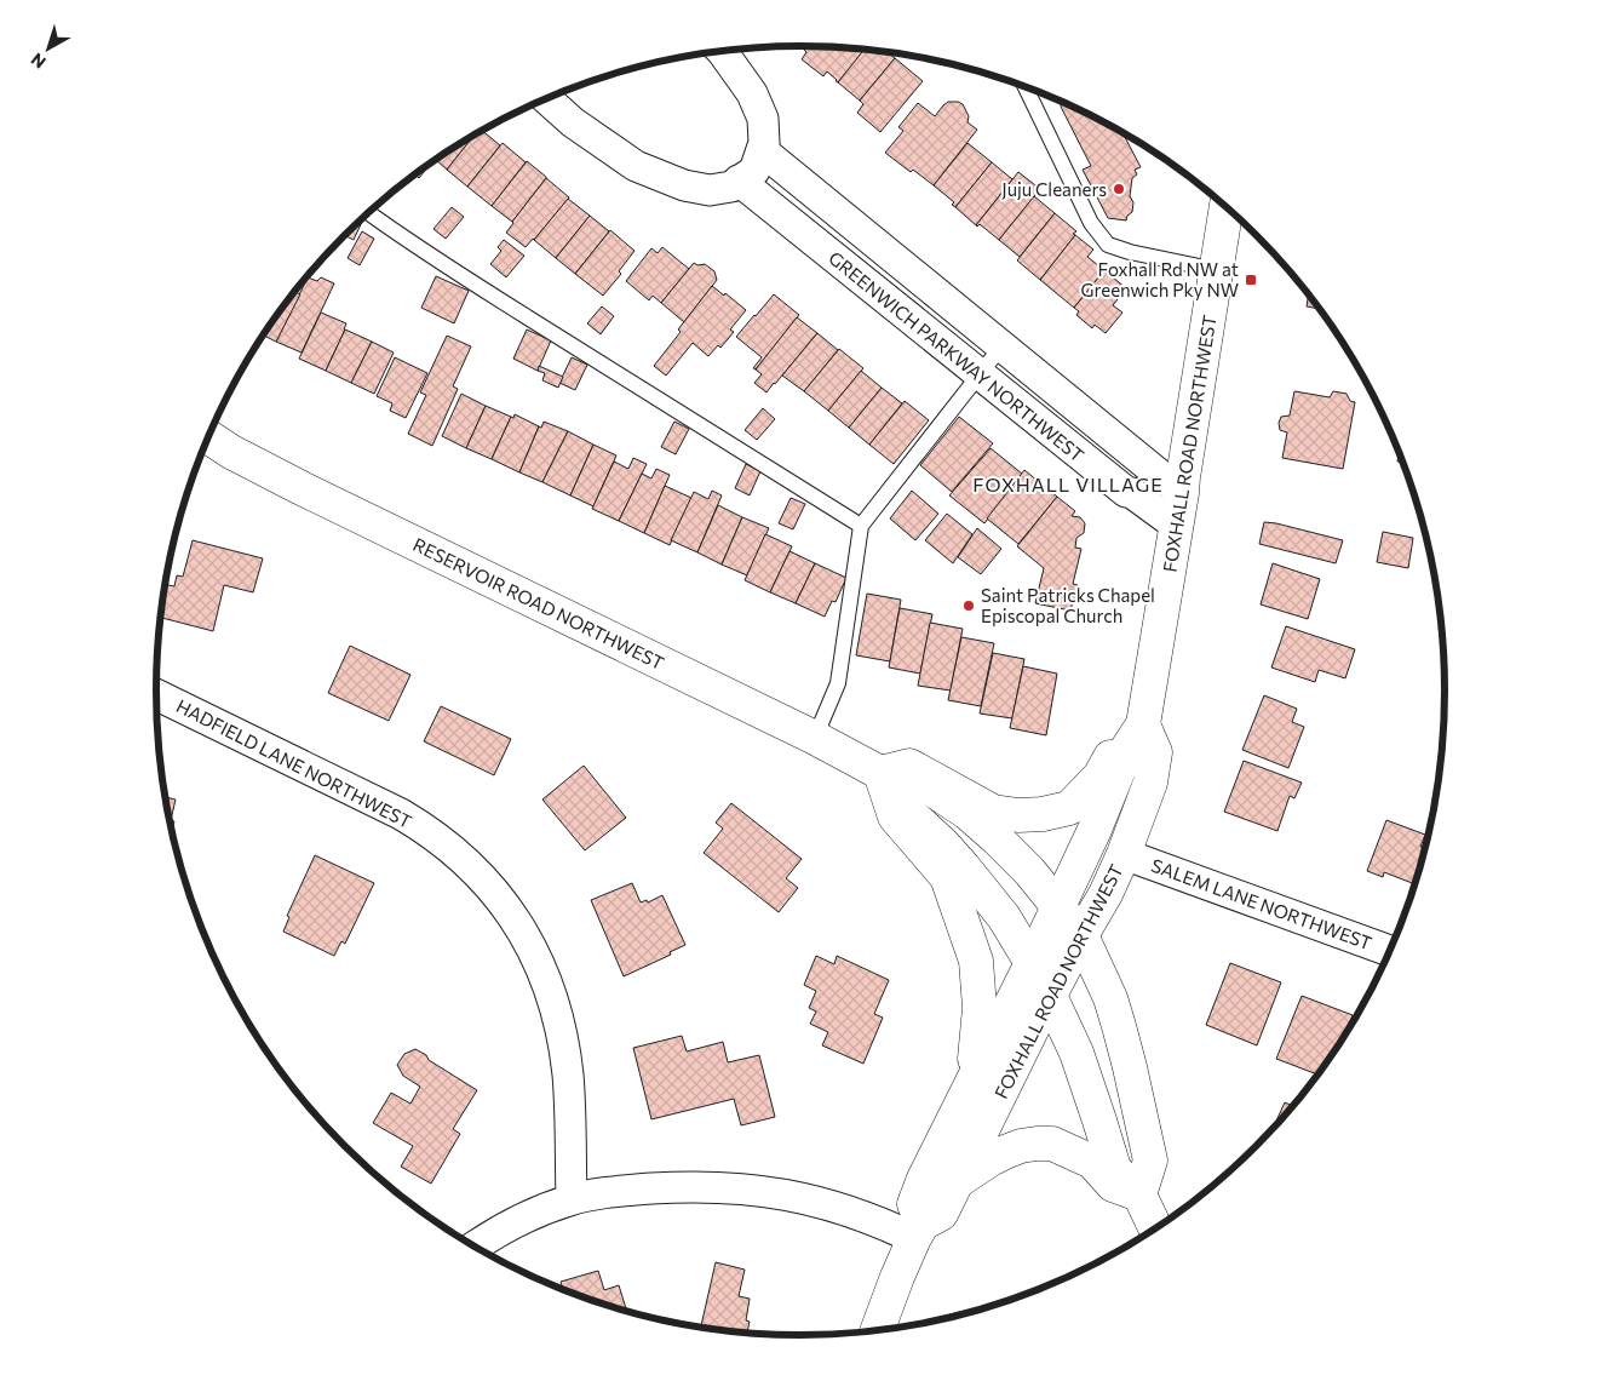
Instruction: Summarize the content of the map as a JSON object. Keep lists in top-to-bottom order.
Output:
{
  "streets": {
    "main road": ["FOXHALL ROAD NORTHWEST", "RESERVOIR ROAD NORTHWEST"],
    "street": ["GREENWICH PARKWAY NORTHWEST", "HADFIELD LANE NORTHWEST", "SALEM LANE NORTHWEST"]
  },
  "crossings": [
    ["GREENWICH PARKWAY NORTHWEST", "FOXHALL ROAD NORTHWEST"],
    ["FOXHALL ROAD NORTHWEST", "RESERVOIR ROAD NORTHWEST"],
    ["FOXHALL ROAD NORTHWEST", "SALEM LANE NORTHWEST"]
  ],
  "districts": ["FOXHALL VILLAGE"],
  "places": {
    "other": ["Juju Cleaners", "Saint Patricks Chapel Episcopal Church"],
    "transit": ["Foxhall Rd NW at Greenwich Pky NW"]
  },
  "north": "bottom left"
}
